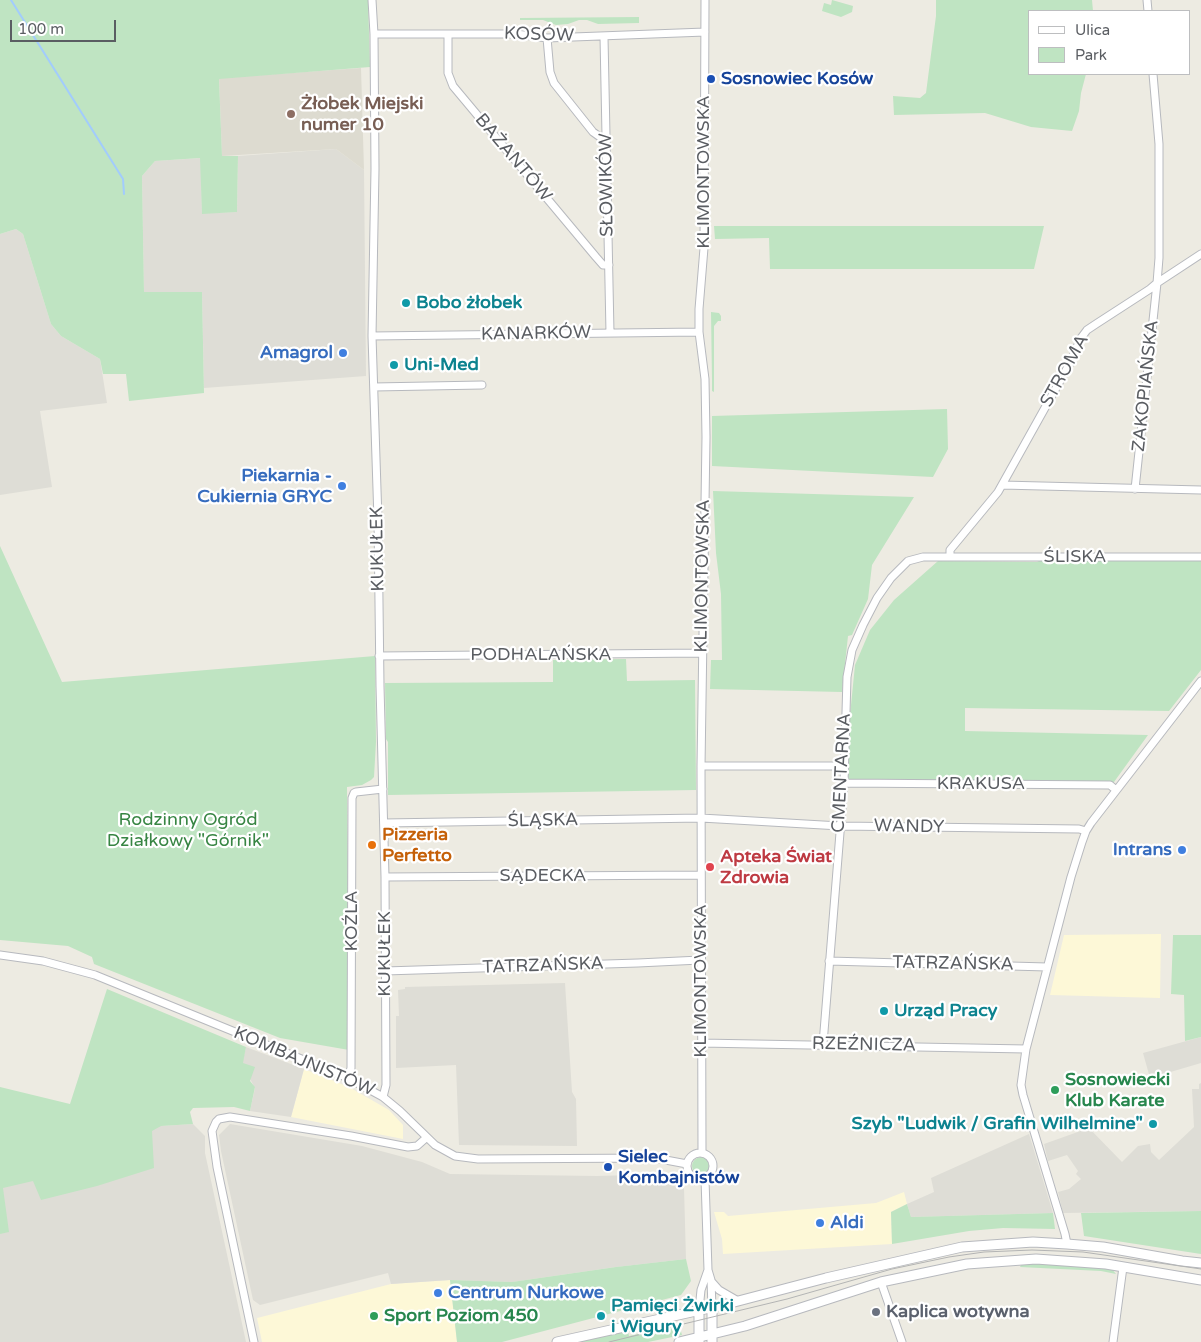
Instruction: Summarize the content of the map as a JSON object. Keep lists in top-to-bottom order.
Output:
{
  "streets": {
    "street": [
      "KOSÓW",
      "BAŻANTÓW",
      "KLIMONTOWSKA",
      "SŁOWIKÓW",
      "KANARKÓW",
      "STROMA",
      "ZAKOPIAŃSKA",
      "KUKUŁEK",
      "ŚLISKA",
      "PODHALAŃSKA",
      "CMENTARNA",
      "KRAKUSA",
      "ŚLĄSKA",
      "WANDY",
      "SĄDECKA",
      "KOŹLA",
      "TATRZAŃSKA",
      "RZEŹNICZA",
      "KOMBAJNISTÓW"
    ]
  },
  "crossings": [
    ["KOSÓW", "BAŻANTÓW"],
    ["KOSÓW", "KLIMONTOWSKA"],
    ["KOSÓW", "SŁOWIKÓW"],
    ["KOSÓW", "KUKUŁEK"],
    ["BAŻANTÓW", "SŁOWIKÓW"],
    ["KLIMONTOWSKA", "KANARKÓW"],
    ["KLIMONTOWSKA", "PODHALAŃSKA"],
    ["KLIMONTOWSKA", "ŚLĄSKA"],
    ["KLIMONTOWSKA", "WANDY"],
    ["KLIMONTOWSKA", "SĄDECKA"],
    ["KLIMONTOWSKA", "TATRZAŃSKA"],
    ["KLIMONTOWSKA", "RZEŹNICZA"],
    ["KLIMONTOWSKA", "KOMBAJNISTÓW"],
    ["SŁOWIKÓW", "KANARKÓW"],
    ["KANARKÓW", "KUKUŁEK"],
    ["STROMA", "ZAKOPIAŃSKA"],
    ["STROMA", "ŚLISKA"],
    ["STROMA", "CMENTARNA"],
    ["KUKUŁEK", "PODHALAŃSKA"],
    ["KUKUŁEK", "ŚLĄSKA"],
    ["KUKUŁEK", "SĄDECKA"],
    ["KUKUŁEK", "KOŹLA"],
    ["KUKUŁEK", "TATRZAŃSKA"],
    ["KUKUŁEK", "KOMBAJNISTÓW"],
    ["ŚLISKA", "CMENTARNA"],
    ["CMENTARNA", "KRAKUSA"],
    ["CMENTARNA", "WANDY"],
    ["CMENTARNA", "TATRZAŃSKA"],
    ["CMENTARNA", "RZEŹNICZA"],
    ["ŚLĄSKA", "WANDY"],
    ["KOŹLA", "KOMBAJNISTÓW"]
  ],
  "parks": ["Rodzinny Ogród Działkowy \"Górnik\""],
  "places": [
    "Sosnowiec Kosów",
    "Żłobek Miejski numer 10",
    "Bobo żłobek",
    "Amagrol",
    "Uni-Med",
    "Piekarnia - Cukiernia GRYC",
    "Pizzeria Perfetto",
    "Intrans",
    "Apteka Świat Zdrowia",
    "Urząd Pracy",
    "Sosnowiecki Klub Karate",
    "Szyb \"Ludwik / Grafin Wilhelmine\"",
    "Sielec Kombajnistów",
    "Aldi",
    "Centrum Nurkowe",
    "Kaplica wotywna",
    "Sport Poziom 450",
    "Pamięci Żwirki i Wigury"
  ],
  "legend": ["Ulica", "Park"],
  "scale_bar": "100 m"
}
